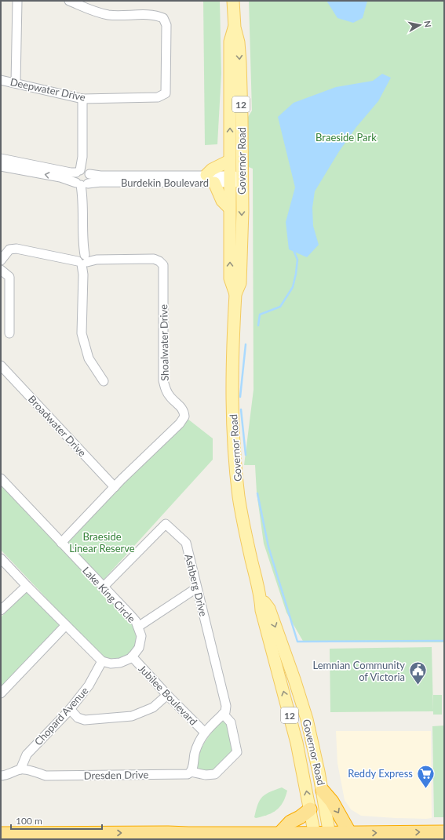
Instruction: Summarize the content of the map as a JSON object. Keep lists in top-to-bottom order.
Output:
{
  "streets": {
    "main road": ["12", "Governor Road"],
    "street": [
      "Deepwater Drive",
      "Burdekin Boulevard",
      "Shoalwater Drive",
      "Broadwater Drive",
      "Ashberg Drive",
      "Lake King Circle",
      "Jubilee Boulevard",
      "Chopard Avenue",
      "Dresden Drive"
    ]
  },
  "crossings": [
    ["Governor Road", "Burdekin Boulevard"],
    ["Shoalwater Drive", "Broadwater Drive"],
    ["Shoalwater Drive", "Lake King Circle"],
    ["Ashberg Drive", "Lake King Circle"],
    ["Lake King Circle", "Jubilee Boulevard"],
    ["Chopard Avenue", "Dresden Drive"]
  ],
  "parks": ["Braeside Park", "Braeside Linear Reserve"],
  "places": {
    "public building": ["Lemnian Community of Victoria"],
    "supermarket": ["Reddy Express"]
  },
  "scale_bar": "100 m",
  "north": "right"
}
